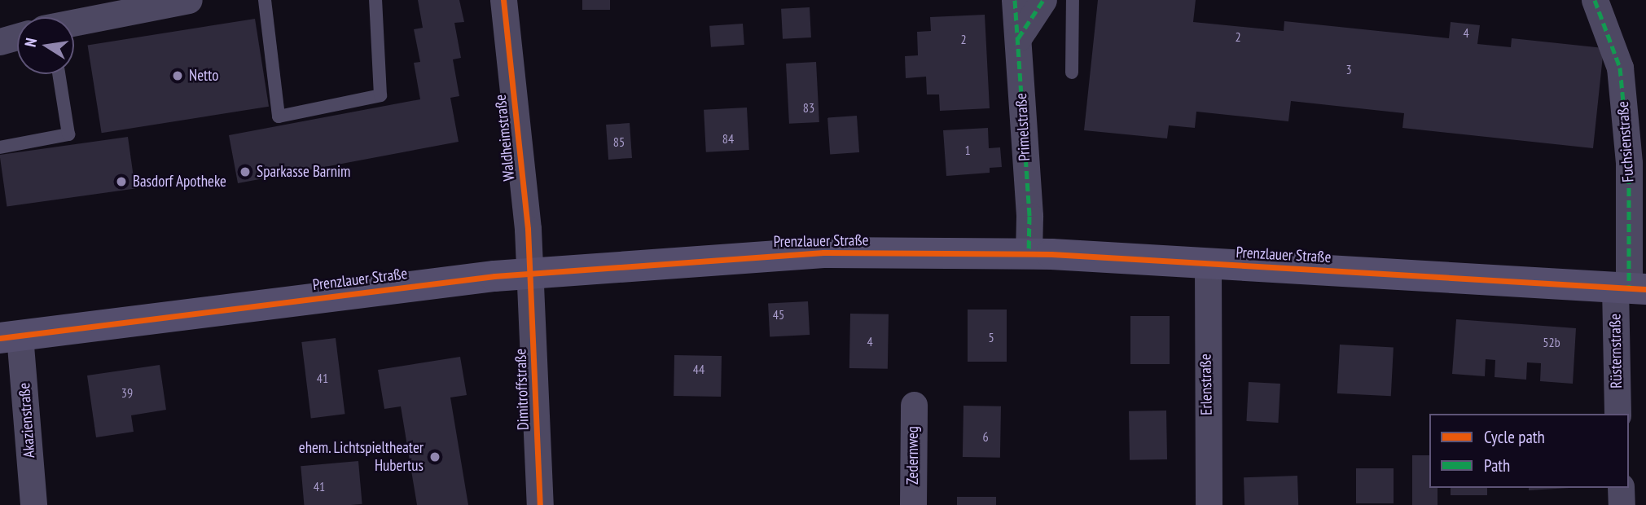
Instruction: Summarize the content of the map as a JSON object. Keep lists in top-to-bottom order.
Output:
{
  "streets": {
    "main road": ["Prenzlauer Straße"],
    "street": [
      "Primelstraße",
      "Waldheimstraße",
      "Fuchsienstraße",
      "Rüsternstraße",
      "Erlenstraße",
      "Dimitroffstraße",
      "Akazienstraße",
      "Zedernweg"
    ]
  },
  "crossings": [
    ["Primelstraße", "Prenzlauer Straße"],
    ["Waldheimstraße", "Prenzlauer Straße"],
    ["Waldheimstraße", "Dimitroffstraße"],
    ["Fuchsienstraße", "Prenzlauer Straße"],
    ["Fuchsienstraße", "Rüsternstraße"],
    ["Prenzlauer Straße", "Rüsternstraße"],
    ["Prenzlauer Straße", "Erlenstraße"],
    ["Prenzlauer Straße", "Dimitroffstraße"],
    ["Prenzlauer Straße", "Akazienstraße"]
  ],
  "places": [
    "Netto",
    "Sparkasse Barnim",
    "Basdorf Apotheke",
    "ehem. Lichtspieltheater Hubertus"
  ],
  "house_numbers": [
    "4",
    "2",
    "2",
    "3",
    "83",
    "84",
    "85",
    "1",
    "45",
    "5",
    "4",
    "52b",
    "44",
    "41",
    "39",
    "6",
    "41"
  ],
  "legend": ["Cycle path", "Path"],
  "north": "left"
}
